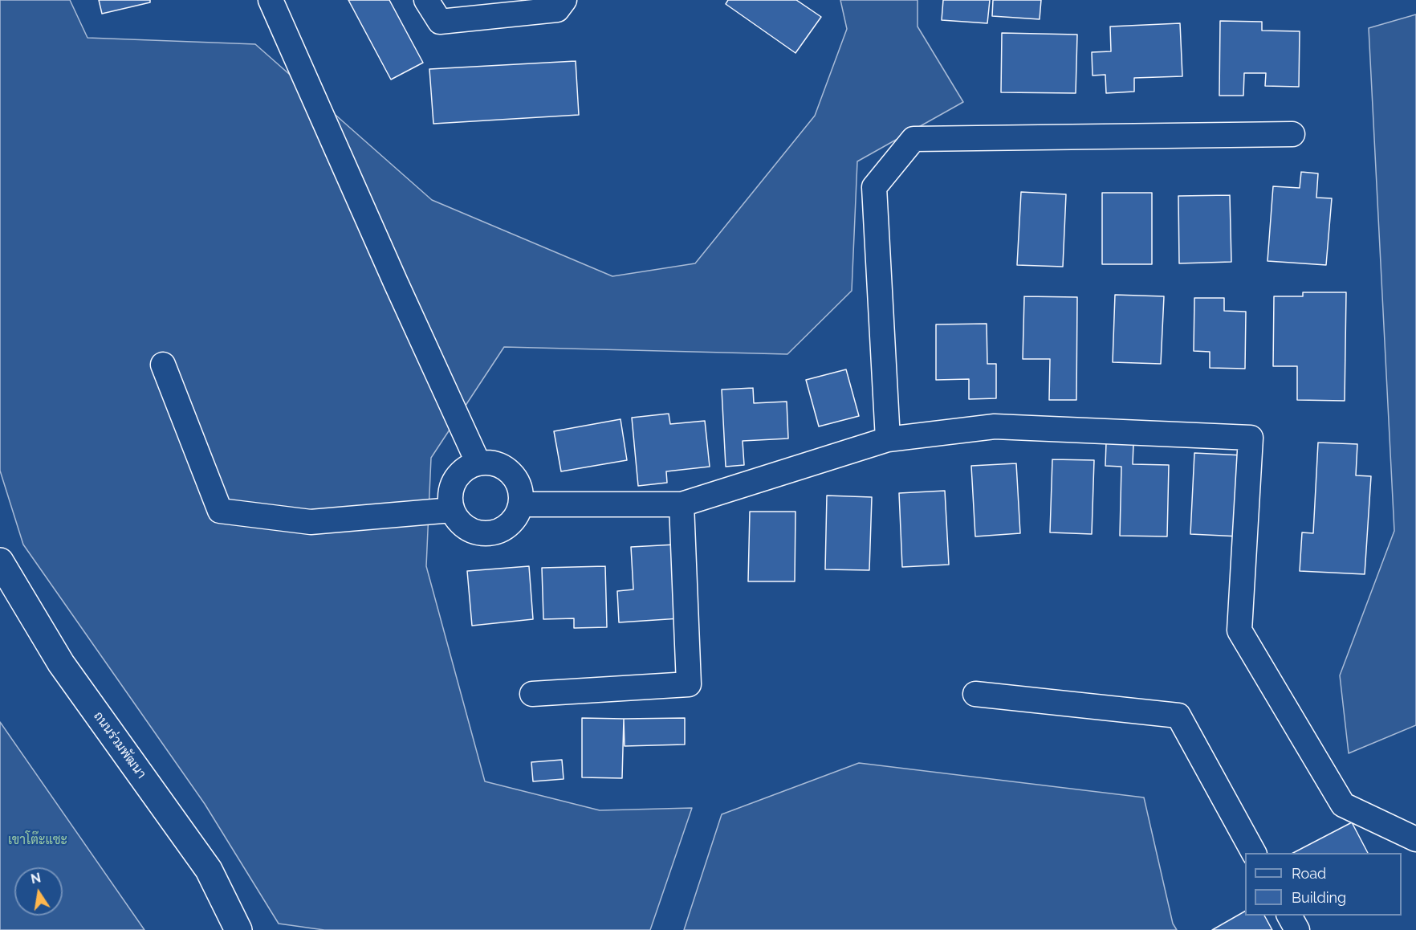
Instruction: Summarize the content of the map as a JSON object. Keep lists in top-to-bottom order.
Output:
{
  "streets": {
    "street": ["ถนนร่วมพัฒนา"]
  },
  "parks": ["เขาโต๊ะแซะ"],
  "legend": ["Road", "Building"],
  "north": "top"
}
